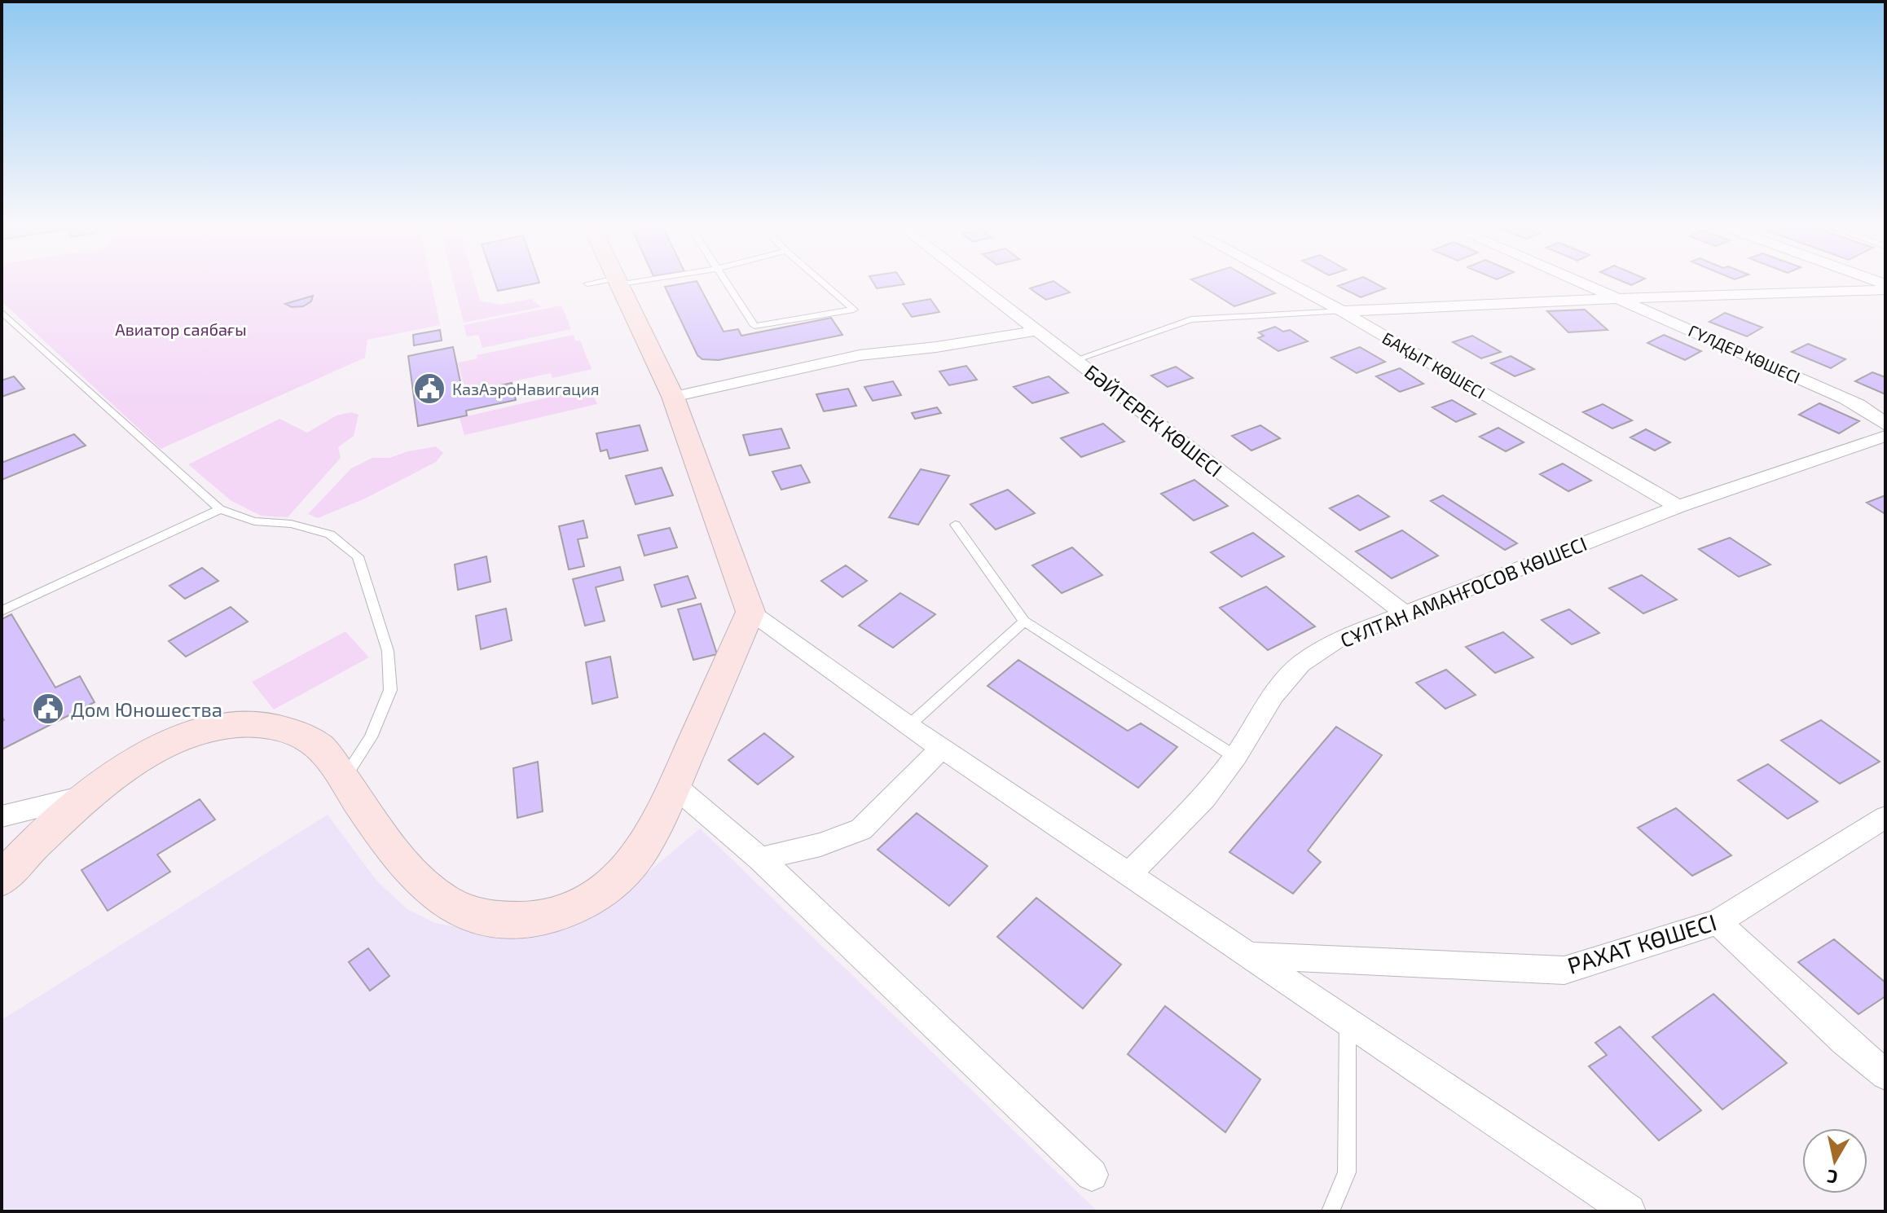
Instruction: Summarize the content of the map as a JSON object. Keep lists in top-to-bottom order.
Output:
{
  "streets": {
    "street": [
      "ГҮЛДЕР КӨШЕСІ",
      "БАҚЫТ КӨШЕСІ",
      "БӘЙТЕРЕК КӨШЕСІ",
      "СҰЛТАН АМАНҒОСОВ КӨШЕСІ",
      "РАХАТ КӨШЕСІ"
    ]
  },
  "crossings": [
    ["БАҚЫТ КӨШЕСІ", "СҰЛТАН АМАНҒОСОВ КӨШЕСІ"],
    ["БӘЙТЕРЕК КӨШЕСІ", "СҰЛТАН АМАНҒОСОВ КӨШЕСІ"]
  ],
  "parks": ["Авиатор саябағы"],
  "places": {
    "public building": ["КазАэроНавигация", "Дом Юношества"]
  },
  "north": "bottom"
}
